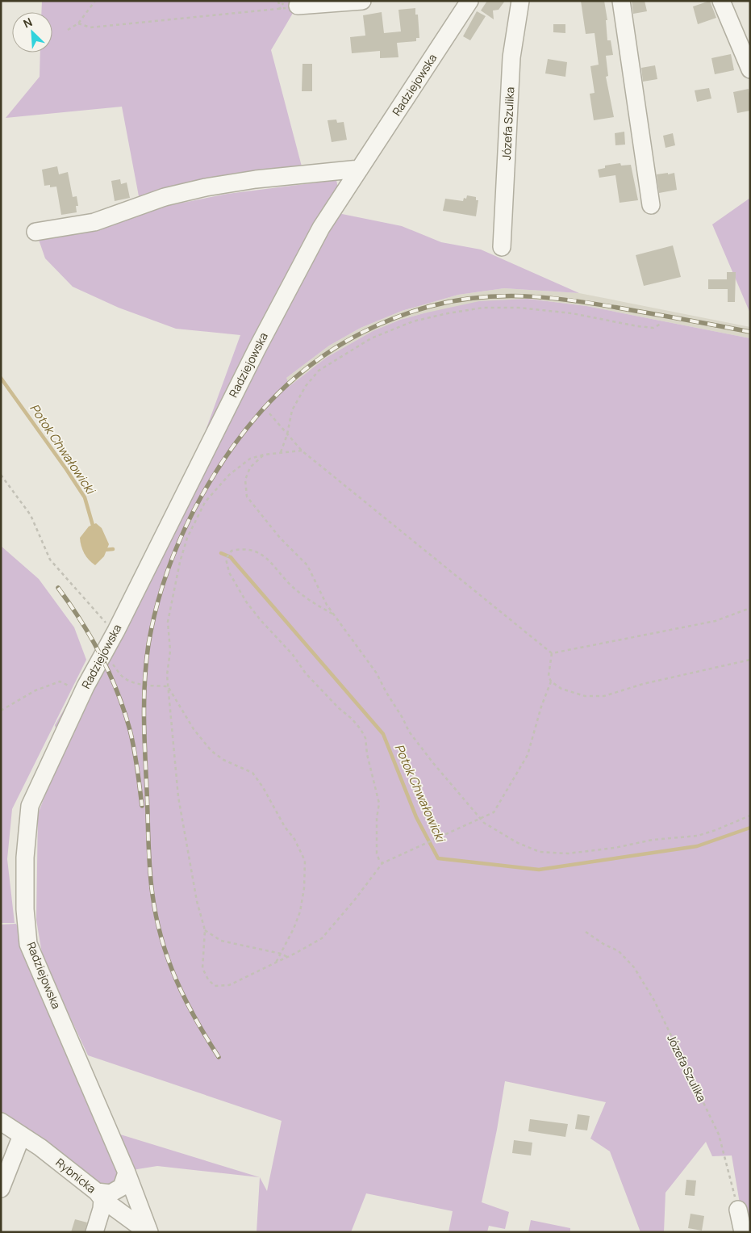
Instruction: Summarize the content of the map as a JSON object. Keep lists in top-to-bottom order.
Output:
{
  "streets": {
    "street": ["Radziejowska", "Józefa Szulika", "Rybnicka"]
  },
  "crossings": [
    ["Radziejowska", "Rybnicka"]
  ],
  "water": ["Potok Chwałowicki"],
  "north": "top left"
}
